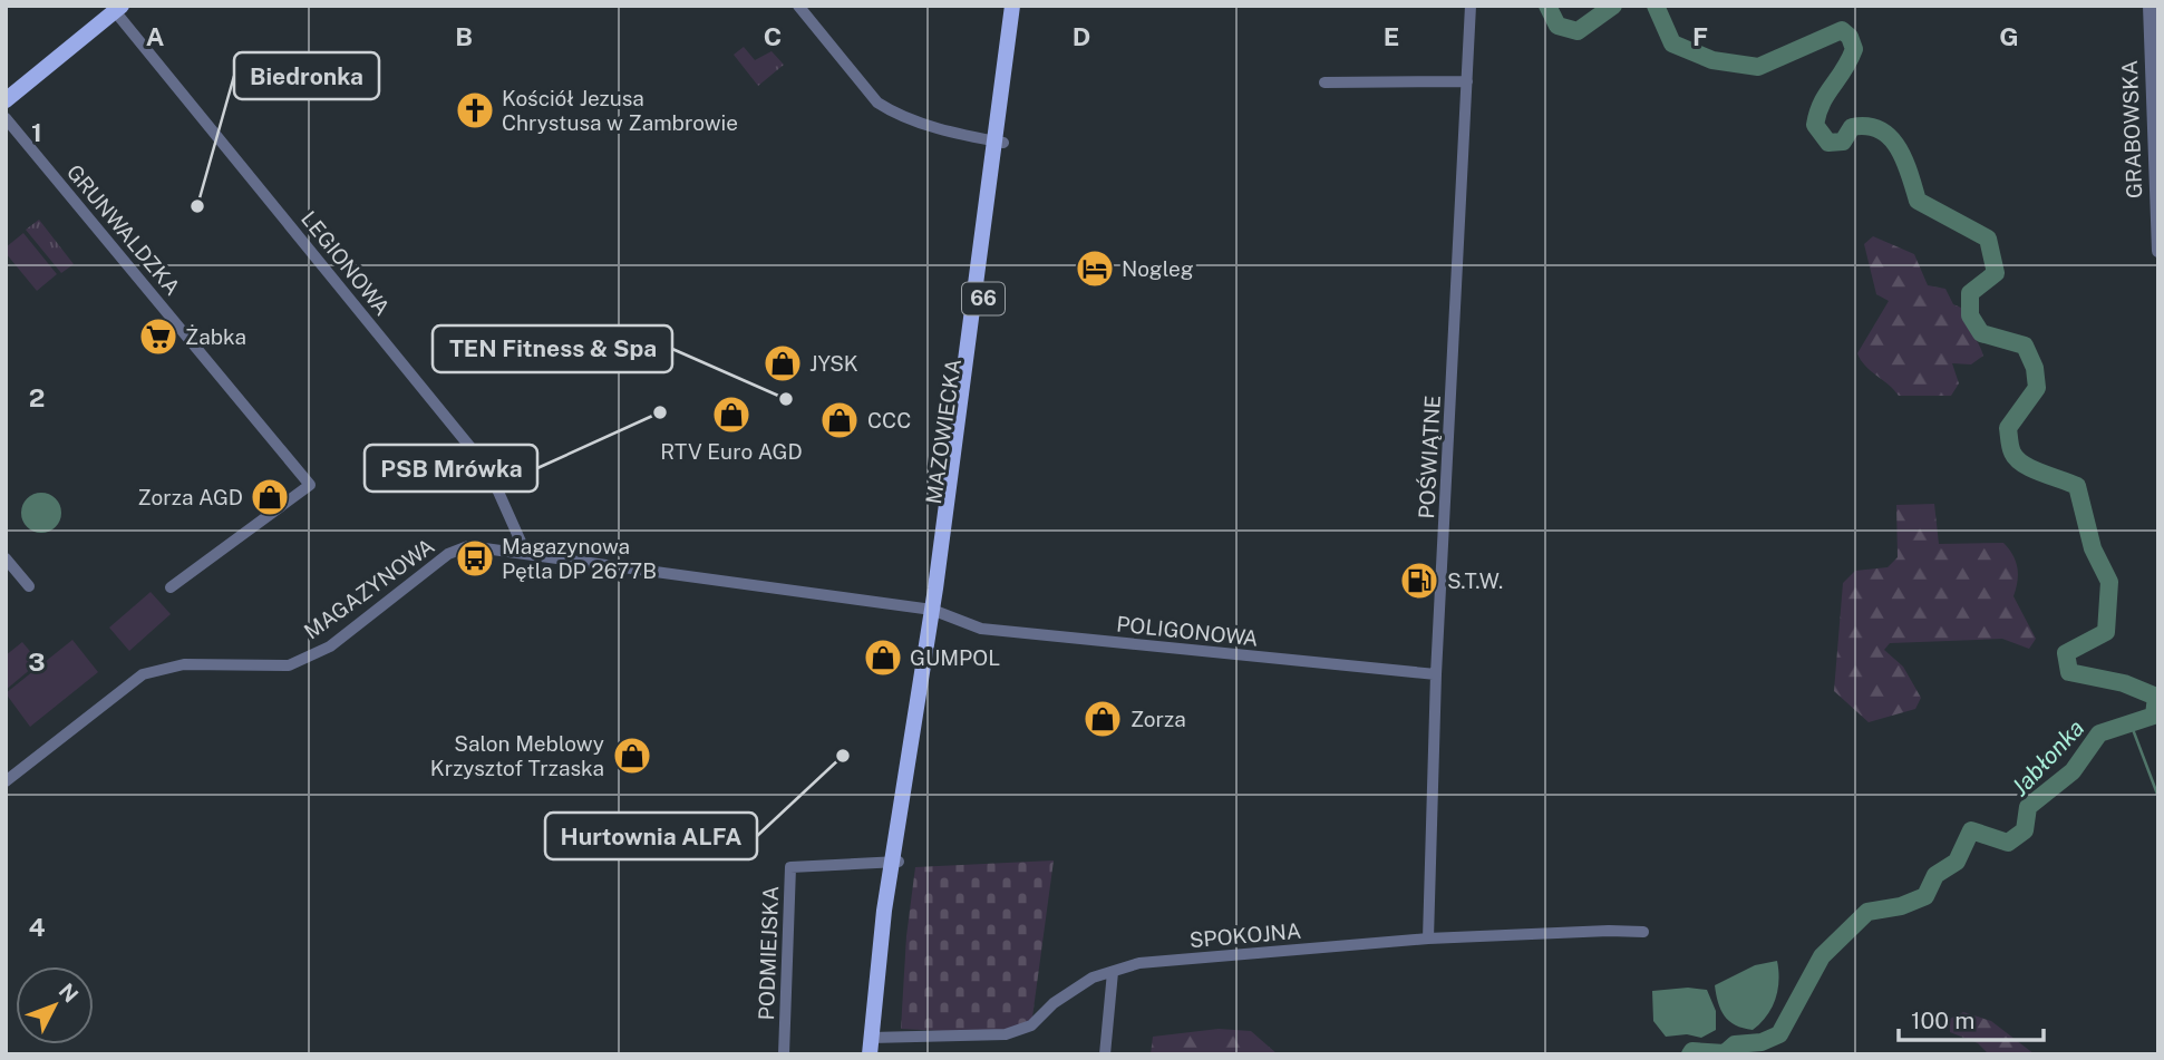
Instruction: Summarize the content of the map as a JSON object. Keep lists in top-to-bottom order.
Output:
{
  "streets": {
    "main road": ["66", "MAZOWIECKA"],
    "street": [
      "GRABOWSKA",
      "GRUNWALDZKA",
      "LEGIONOWA",
      "POŚWIĄTNE",
      "MAGAZYNOWA",
      "POLIGONOWA",
      "SPOKOJNA",
      "PODMIEJSKA"
    ]
  },
  "crossings": [
    ["LEGIONOWA", "MAGAZYNOWA"],
    ["66", "MAZOWIECKA"],
    ["66", "SPOKOJNA"],
    ["66", "PODMIEJSKA"],
    ["MAZOWIECKA", "MAGAZYNOWA"],
    ["MAZOWIECKA", "POLIGONOWA"],
    ["MAZOWIECKA", "PODMIEJSKA"],
    ["POŚWIĄTNE", "POLIGONOWA"],
    ["POŚWIĄTNE", "SPOKOJNA"],
    ["MAGAZYNOWA", "POLIGONOWA"]
  ],
  "water": ["Jabłonka"],
  "places": {
    "church": ["Kościół Jezusa Chrystusa w Zambrowie"],
    "other": [
      "Biedronka",
      "TEN Fitness & Spa",
      "PSB Mrówka",
      "Hurtownia ALFA"
    ],
    "hotel": ["Nogleg"],
    "supermarket": ["Żabka"],
    "shop": [
      "JYSK",
      "RTV Euro AGD",
      "CCC",
      "Zorza AGD",
      "GUMPOL",
      "Zorza",
      "Salon Meblowy Krzysztof Trzaska"
    ],
    "bus stop": ["Magazynowa Pętla DP 2677B"],
    "fuel station": ["S.T.W."]
  },
  "scale_bar": "100 m",
  "north": "top right",
  "grid": {
    "columns": [
      "A",
      "B",
      "C",
      "D",
      "E",
      "F",
      "G"
    ],
    "rows": [
      "1",
      "2",
      "3",
      "4"
    ]
  }
}
